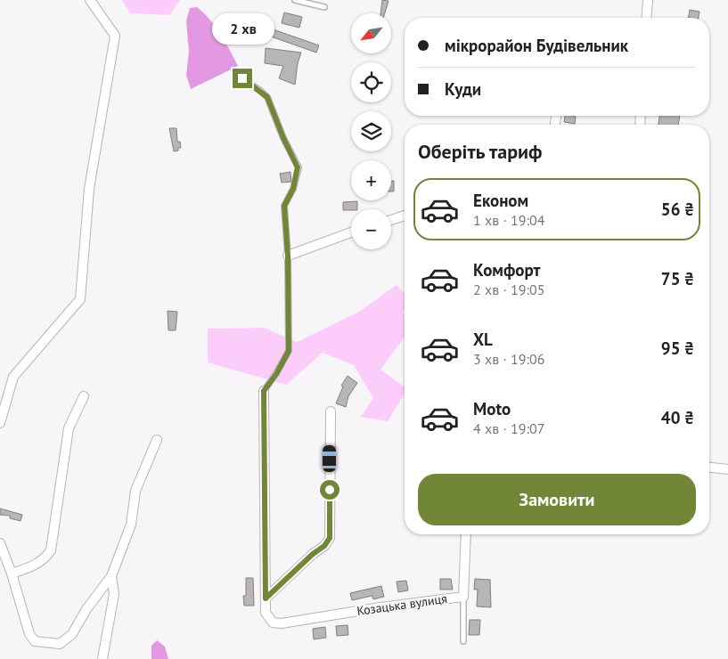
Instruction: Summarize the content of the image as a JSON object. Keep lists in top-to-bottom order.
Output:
{
  "streets": {
    "street": ["Козацька вулиця"]
  },
  "north": "bottom left",
  "page": {
    "map_buttons": ["+", "−"],
    "bubble": "2 хв",
    "banner": ["мікрорайон Будівельник", "Куди"],
    "heading": "Оберіть тариф",
    "list": [
      {
        "name": "Економ",
        "note": "1 хв · 19:04",
        "value": "56 ₴"
      },
      {
        "name": "Комфорт",
        "note": "2 хв · 19:05",
        "value": "75 ₴"
      },
      {
        "name": "XL",
        "note": "3 хв · 19:06",
        "value": "95 ₴"
      },
      {
        "name": "Moto",
        "note": "4 хв · 19:07",
        "value": "40 ₴"
      }
    ],
    "buttons": "Замовити"
  }
}
